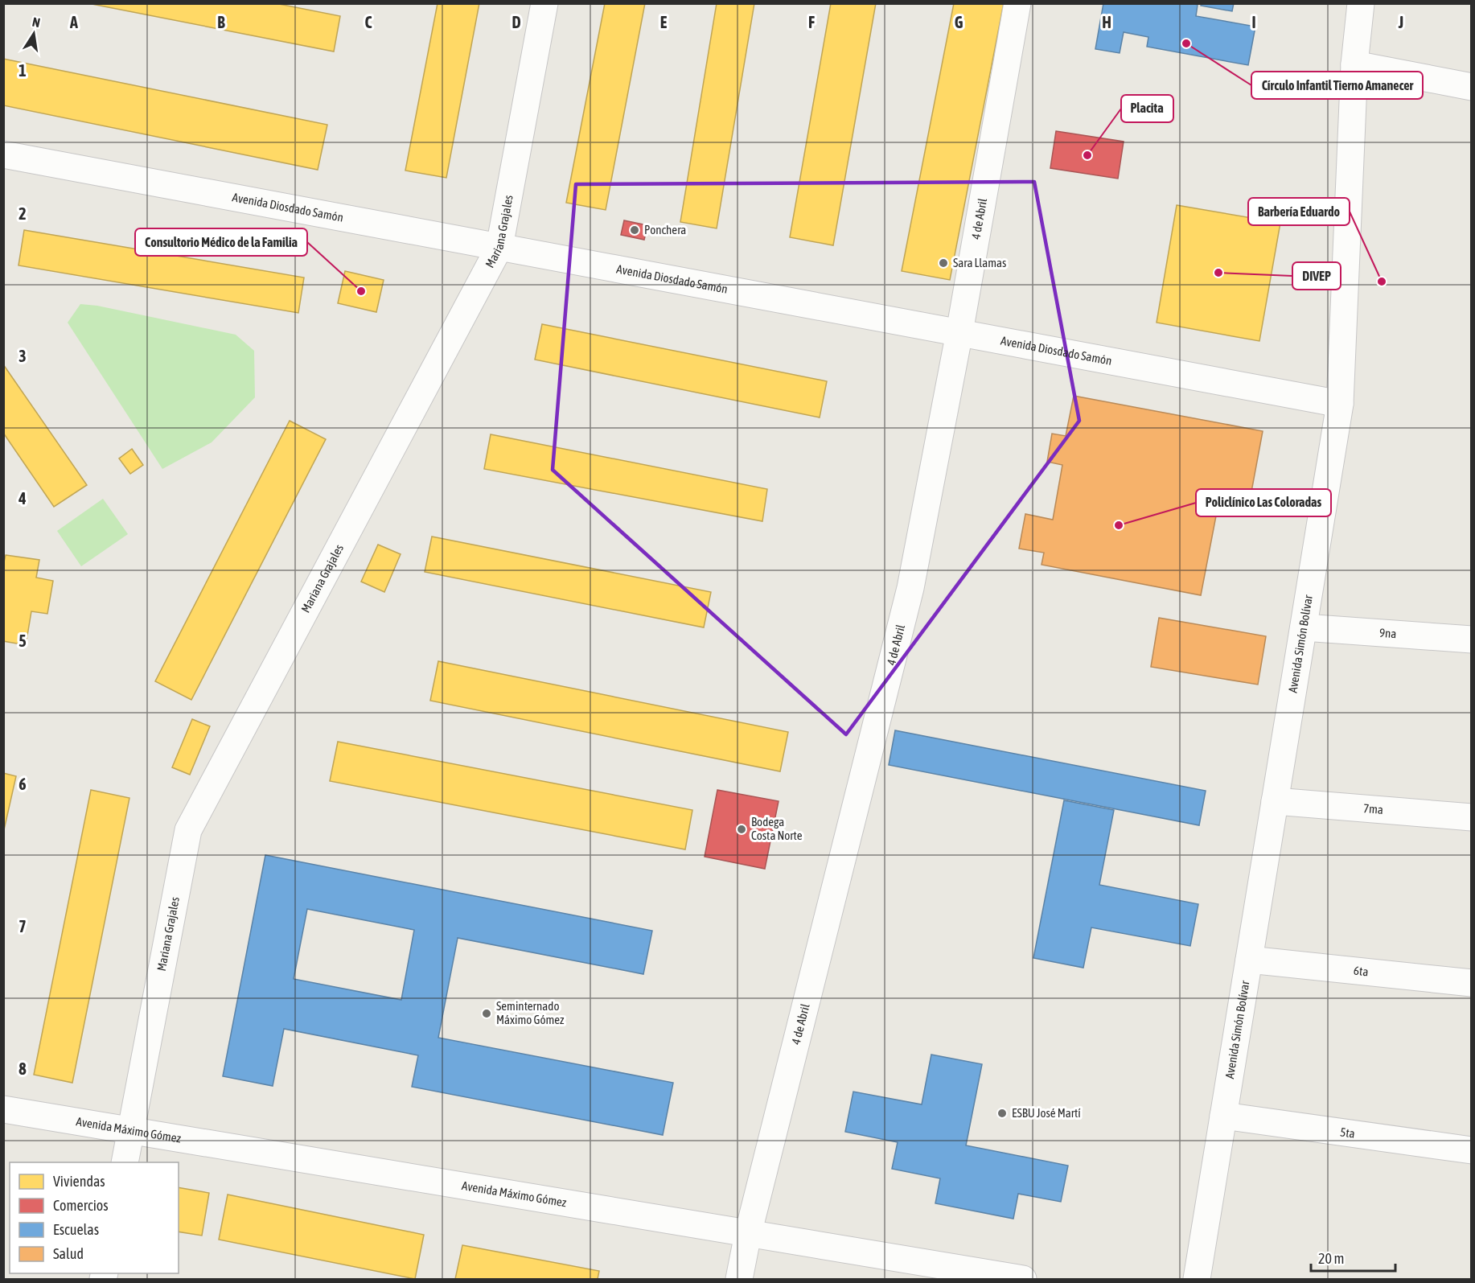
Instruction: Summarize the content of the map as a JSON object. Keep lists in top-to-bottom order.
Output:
{
  "streets": {
    "street": [
      "Avenida Diosdado Samón",
      "4 de Abril",
      "Mariana Grajales",
      "9na",
      "Avenida Simón Bolívar",
      "7ma",
      "6ta",
      "Avenida Máximo Gómez",
      "5ta"
    ]
  },
  "crossings": [
    ["Avenida Diosdado Samón", "4 de Abril"],
    ["Avenida Diosdado Samón", "Mariana Grajales"],
    ["Avenida Diosdado Samón", "Avenida Simón Bolívar"],
    ["4 de Abril", "Avenida Máximo Gómez"],
    ["Mariana Grajales", "Avenida Máximo Gómez"],
    ["9na", "Avenida Simón Bolívar"],
    ["Avenida Simón Bolívar", "7ma"],
    ["Avenida Simón Bolívar", "6ta"],
    ["Avenida Simón Bolívar", "5ta"]
  ],
  "places": [
    "Círculo Infantil Tierno Amanecer",
    "Placita",
    "Ponchera",
    "Sara Llamas",
    "DIVEP",
    "Barbería Eduardo",
    "Consultorio Médico de la Familia",
    "Policlínico Las Coloradas",
    "Bodega Costa Norte",
    "Seminternado Máximo Gómez",
    "ESBU José Martí"
  ],
  "legend": [
    "Viviendas",
    "Comercios",
    "Escuelas",
    "Salud"
  ],
  "scale_bar": "20 m",
  "north": "top",
  "grid": {
    "columns": [
      "A",
      "B",
      "C",
      "D",
      "E",
      "F",
      "G",
      "H",
      "I",
      "J"
    ],
    "rows": [
      "1",
      "2",
      "3",
      "4",
      "5",
      "6",
      "7",
      "8"
    ]
  }
}
